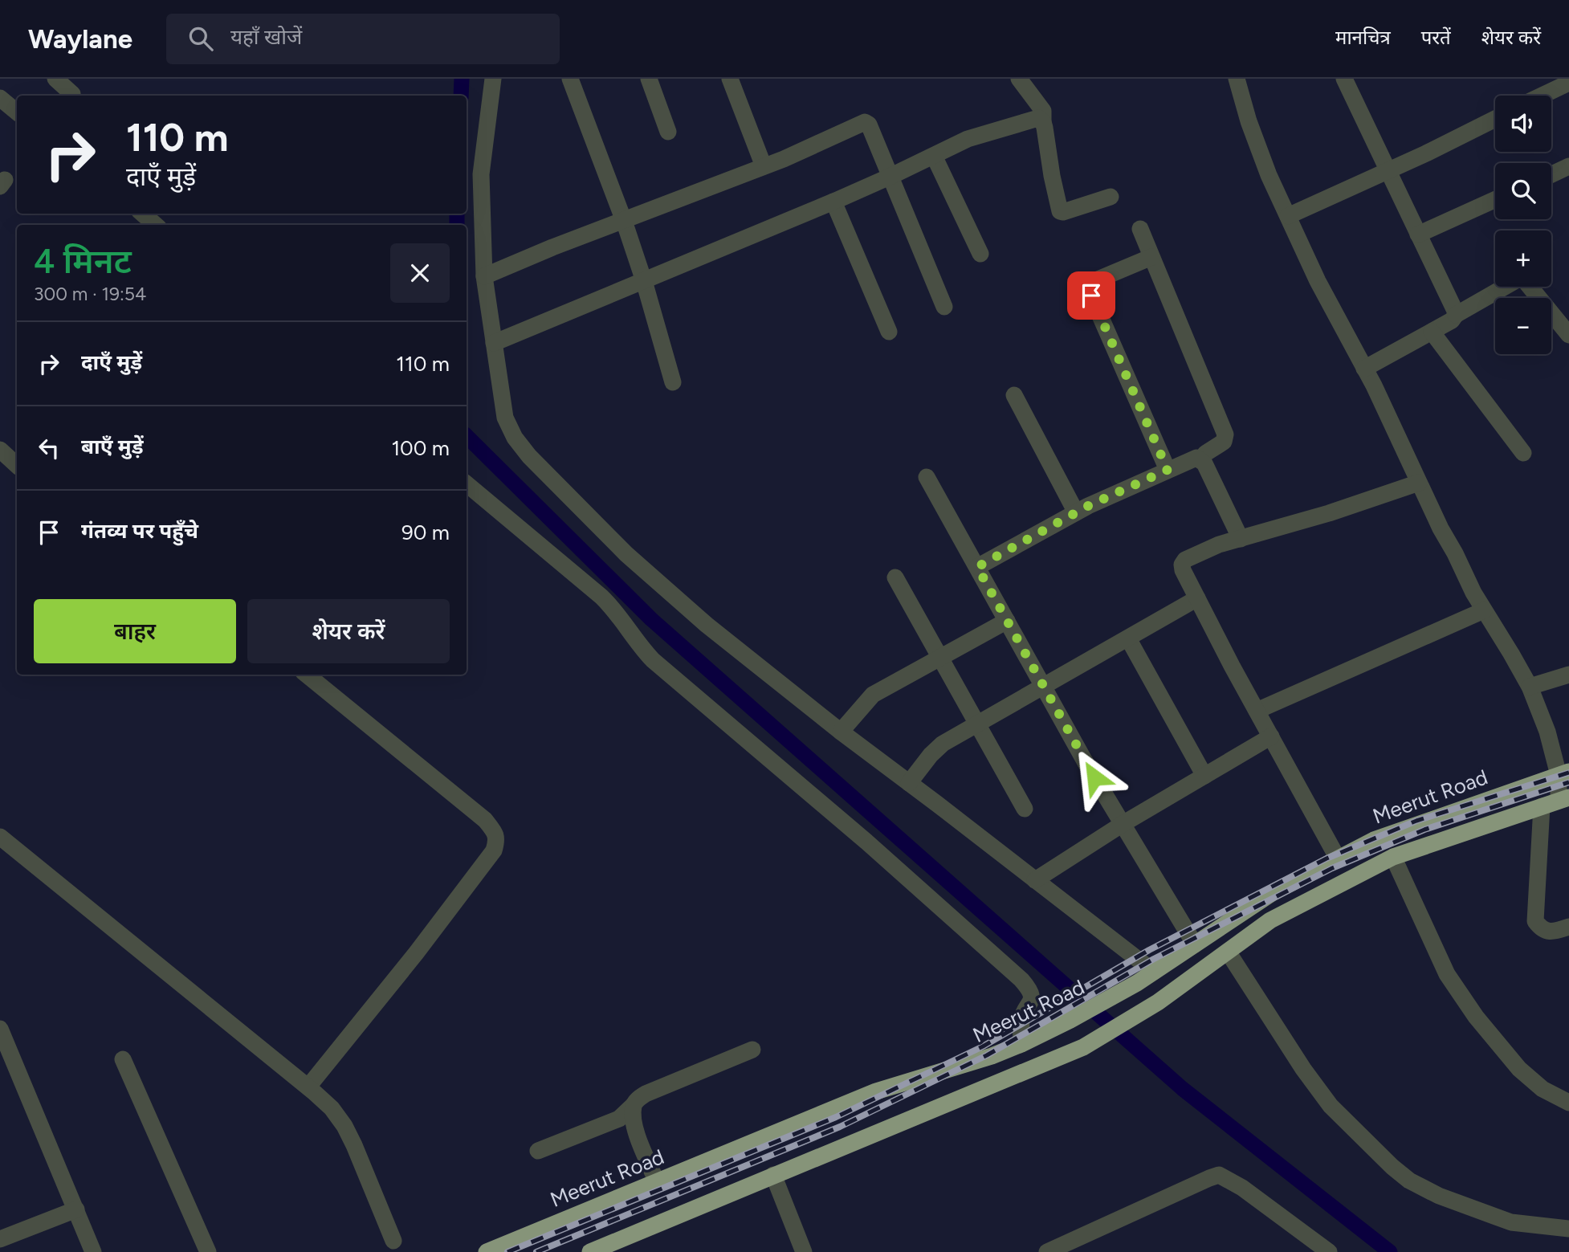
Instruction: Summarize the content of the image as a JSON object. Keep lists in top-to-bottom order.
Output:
{
  "streets": {
    "highway": ["Meerut Road"]
  },
  "page": {
    "header": "Waylane",
    "search": "यहाँ खोजें",
    "nav": ["मानचित्र", "परतें", "शेयर करें"],
    "map_buttons": ["+", "−"],
    "turn": ["110 m", "दाएँ मुड़ें"],
    "heading": ["4 मिनट", "300 m · 19:54"],
    "list": [
      {
        "name": "दाएँ मुड़ें",
        "value": "110 m"
      },
      {
        "name": "बाएँ मुड़ें",
        "value": "100 m"
      },
      {
        "name": "गंतव्य पर पहुँचे",
        "value": "90 m"
      }
    ],
    "buttons": ["बाहर", "शेयर करें"]
  }
}
